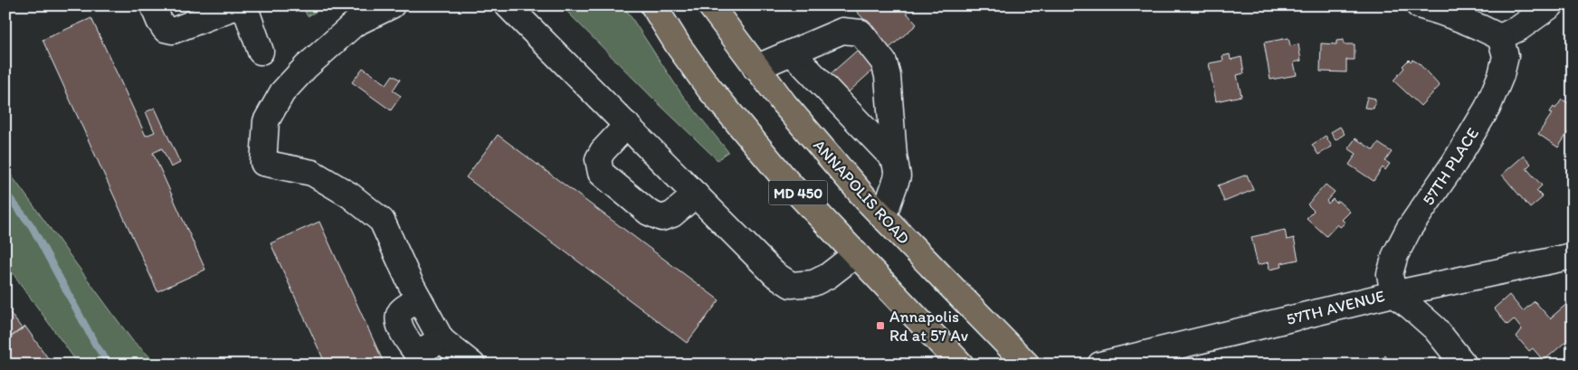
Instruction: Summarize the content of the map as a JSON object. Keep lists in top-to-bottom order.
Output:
{
  "streets": {
    "main road": ["ANNAPOLIS ROAD", "MD 450"],
    "street": ["57TH PLACE", "57TH AVENUE"]
  },
  "crossings": [
    ["57TH PLACE", "57TH AVENUE"]
  ],
  "places": {
    "transit": ["Annapolis Rd at 57 Av"]
  }
}
